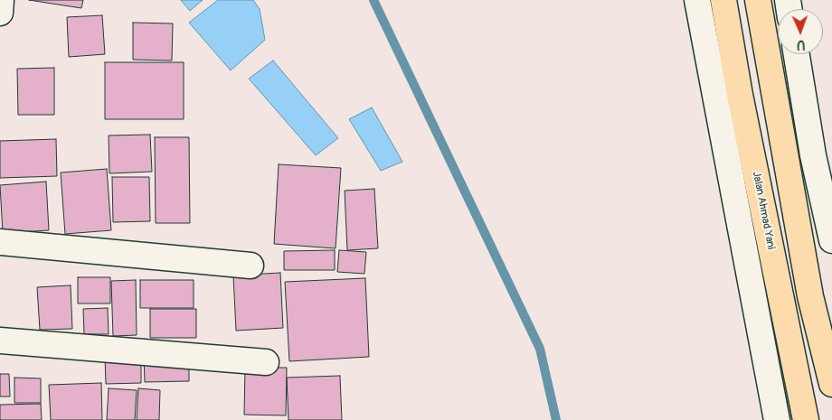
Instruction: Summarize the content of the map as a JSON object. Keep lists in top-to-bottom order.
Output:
{
  "streets": {
    "highway": ["Jalan Ahmad Yani"]
  },
  "north": "bottom"
}
